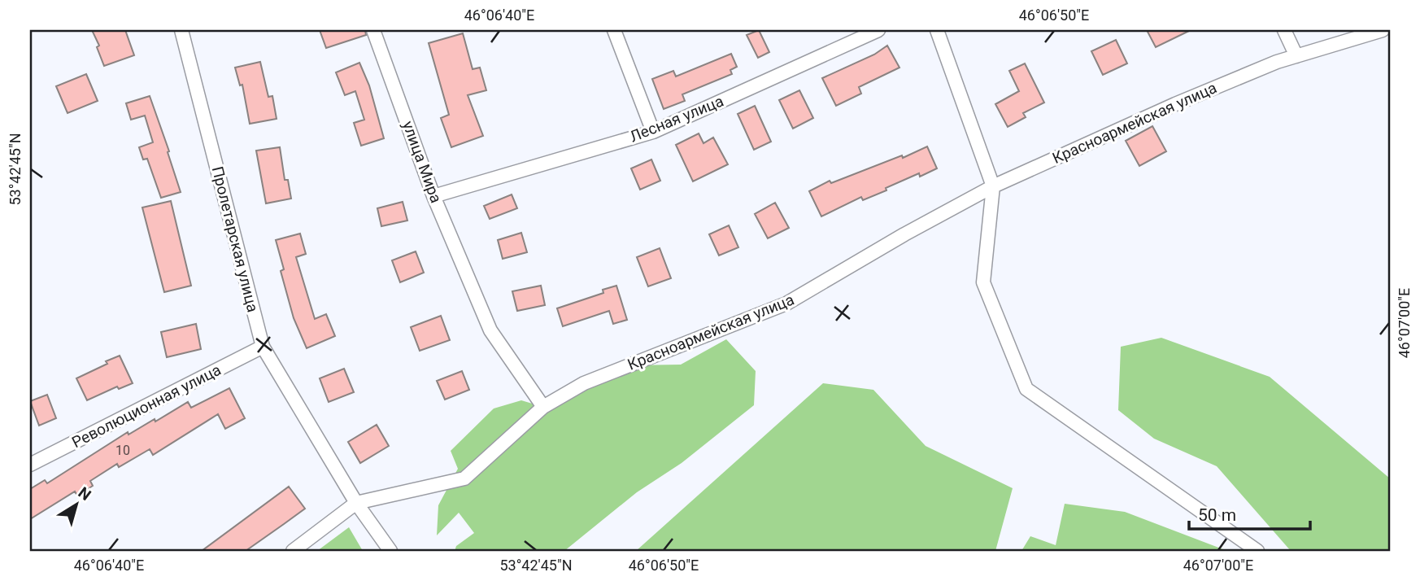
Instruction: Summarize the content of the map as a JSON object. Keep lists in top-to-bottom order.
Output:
{
  "streets": {
    "street": [
      "Лесная улица",
      "Красноармейская улица",
      "улица Мира",
      "Пролетарская улица",
      "Революционная улица"
    ]
  },
  "crossings": [
    ["Лесная улица", "улица Мира"],
    ["Красноармейская улица", "улица Мира"],
    ["Красноармейская улица", "Пролетарская улица"],
    ["Пролетарская улица", "Революционная улица"]
  ],
  "house_numbers": ["10"],
  "scale_bar": "50 m",
  "north": "top right",
  "coordinates": [
    "46°06'40\"E",
    "46°06'50\"E",
    "53°42'45\"N",
    "46°07'00\"E"
  ]
}
